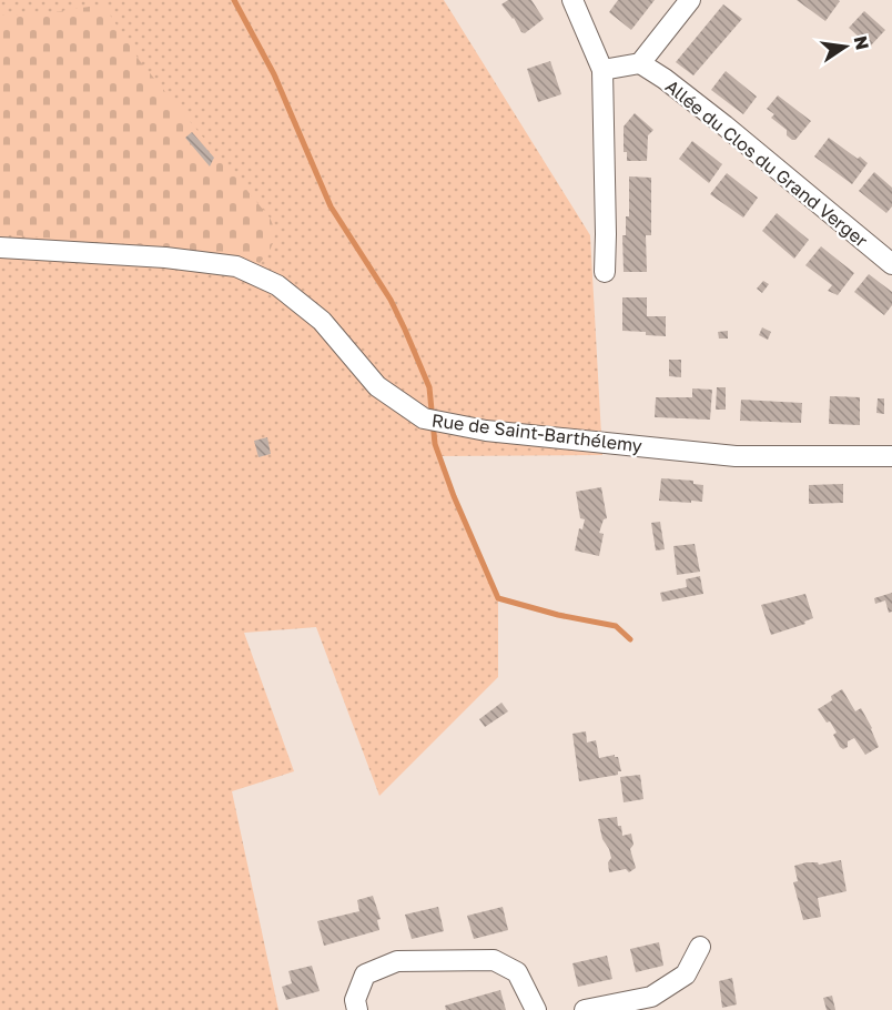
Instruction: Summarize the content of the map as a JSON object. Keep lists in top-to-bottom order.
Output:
{
  "streets": {
    "street": ["Allée du Clos du Grand Verger", "Rue de Saint-Barthélemy"]
  },
  "north": "right"
}
